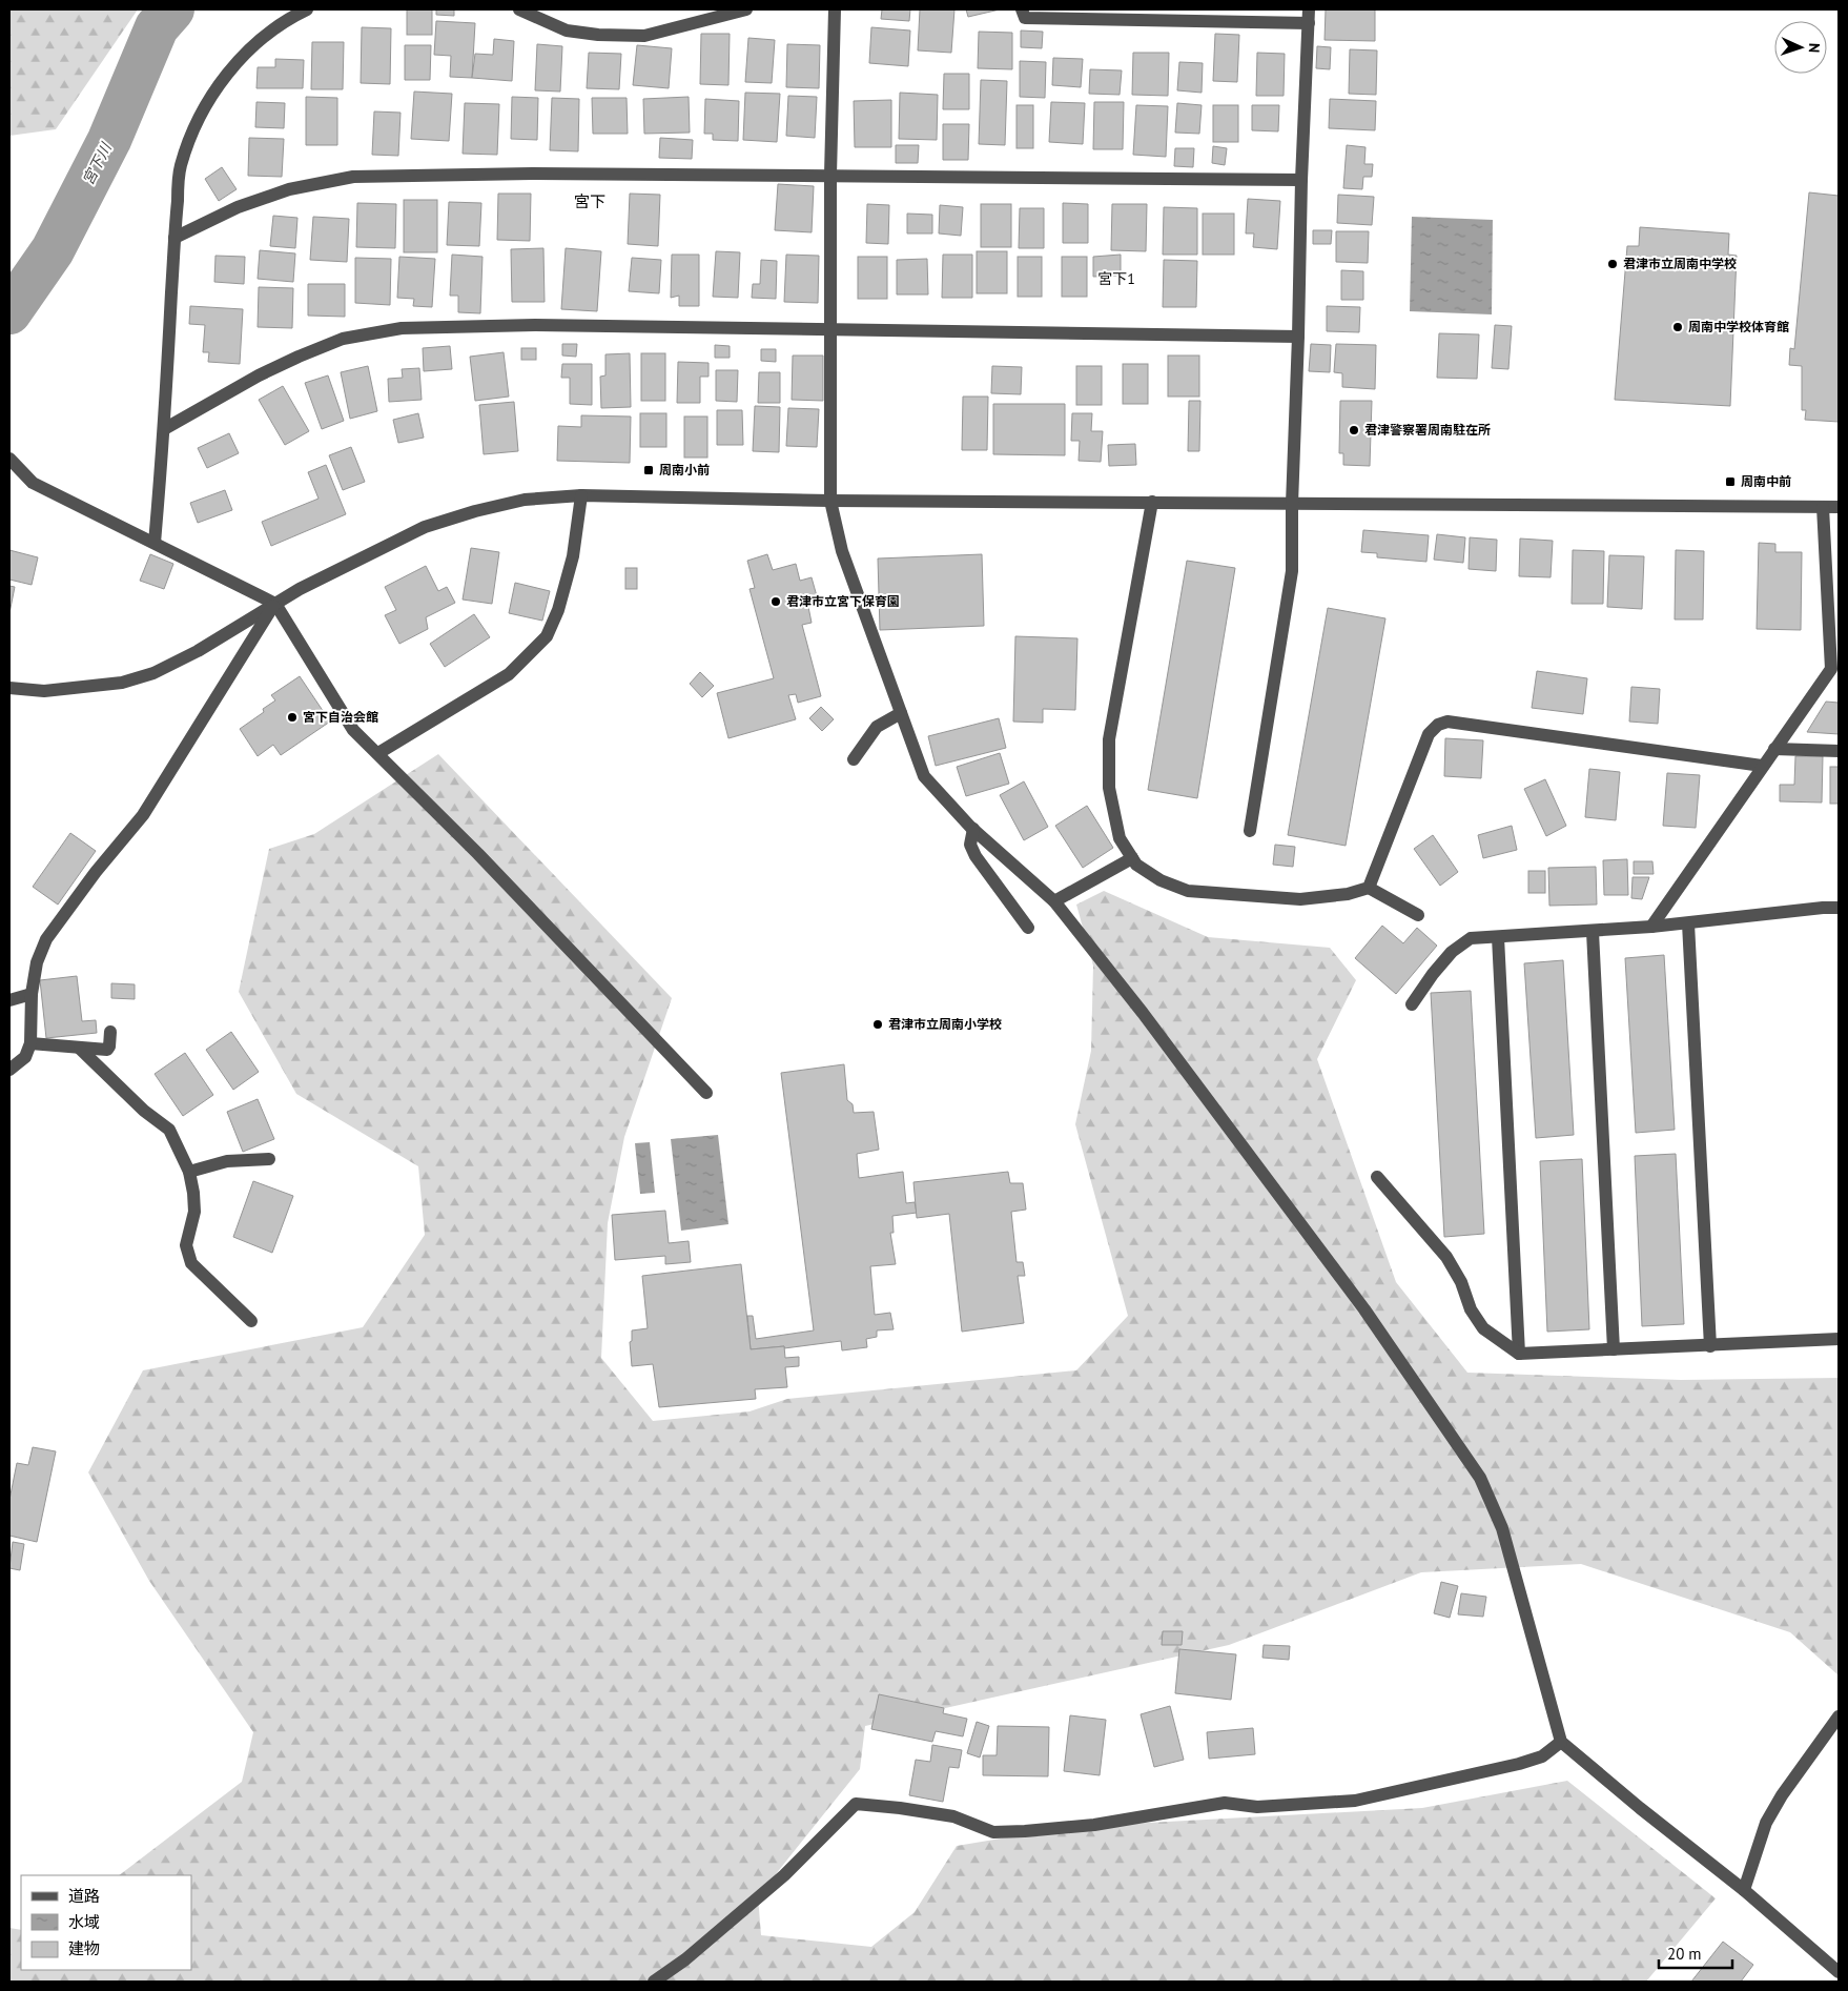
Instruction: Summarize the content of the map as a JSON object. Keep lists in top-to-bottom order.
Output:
{
  "districts": ["宮下", "宮下1"],
  "water": ["宮下川"],
  "places": {
    "other": [
      "君津市立周南中学校",
      "周南中学校体育館",
      "君津警察署周南駐在所",
      "君津市立宮下保育園",
      "宮下自治会館",
      "君津市立周南小学校"
    ],
    "transit": ["周南小前", "周南中前"]
  },
  "legend": ["道路", "水域", "建物"],
  "scale_bar": "20 m",
  "north": "right"
}
